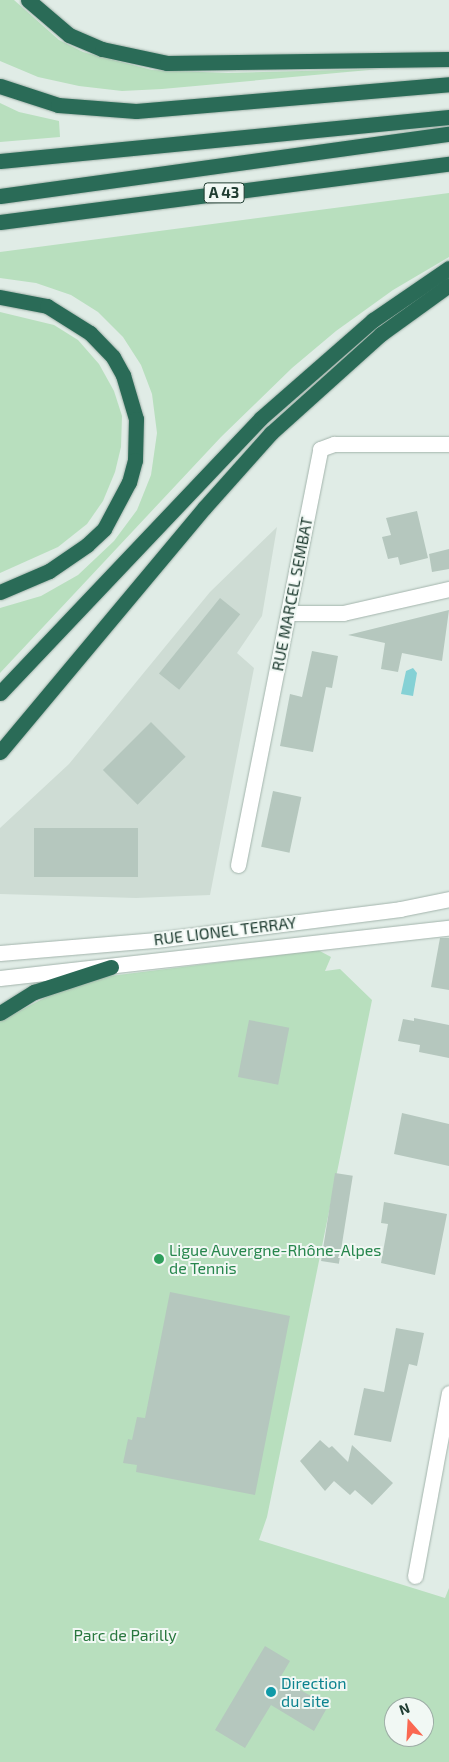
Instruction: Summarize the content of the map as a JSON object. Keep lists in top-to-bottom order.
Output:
{
  "streets": {
    "highway": ["A 43"],
    "street": ["RUE MARCEL SEMBAT", "RUE LIONEL TERRAY"]
  },
  "parks": ["Parc de Parilly"],
  "places": ["Ligue Auvergne-Rhône-Alpes de Tennis", "Direction du site"],
  "north": "top"
}
